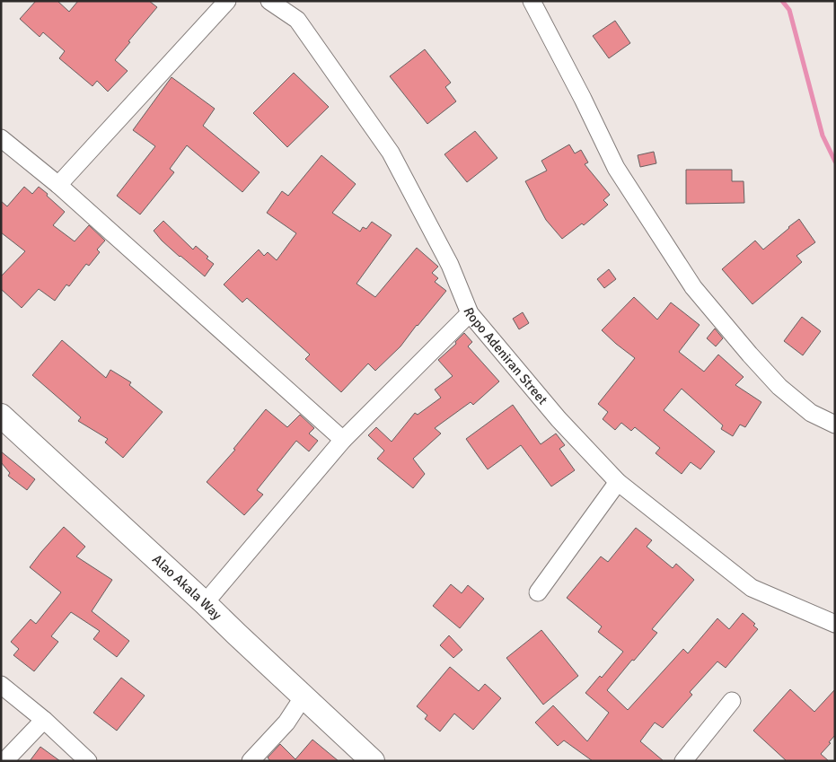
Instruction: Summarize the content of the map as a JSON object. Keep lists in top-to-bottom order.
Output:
{
  "streets": {
    "street": ["Ropo Adeniran Street", "Alao Akala Way"]
  }
}
